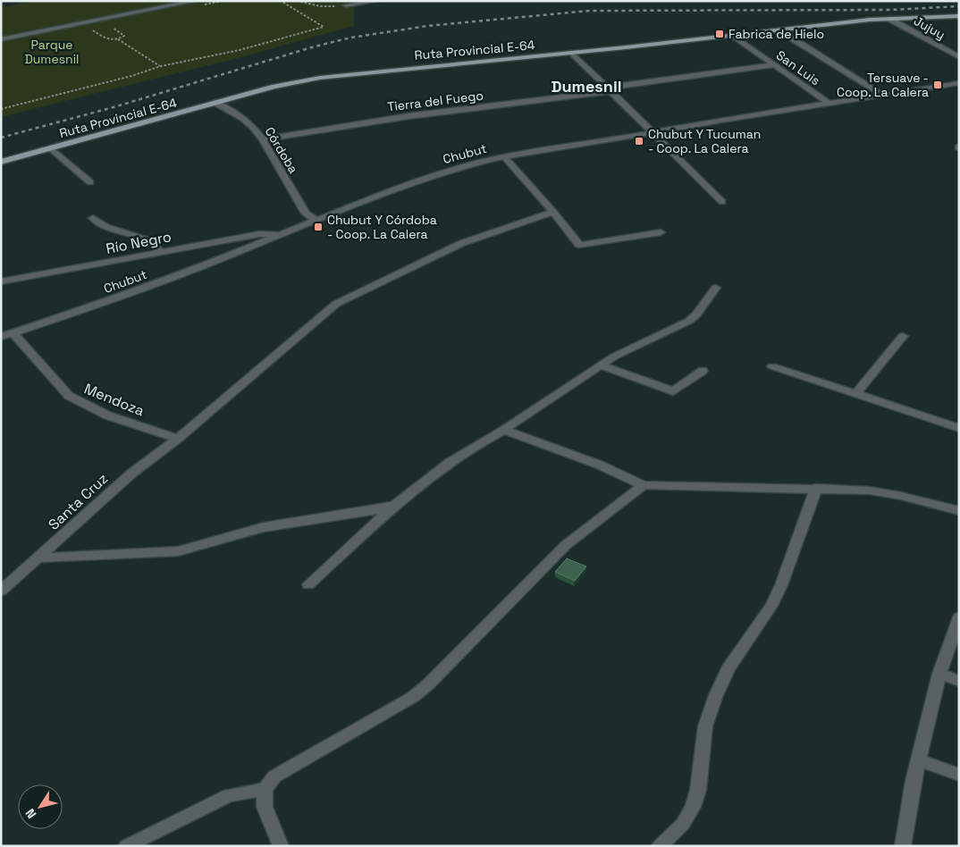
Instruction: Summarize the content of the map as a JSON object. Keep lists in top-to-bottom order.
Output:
{
  "streets": {
    "main road": ["Ruta Provincial E-64"],
    "street": [
      "Jujuy",
      "San Luis",
      "Tierra del Fuego",
      "Córdoba",
      "Chubut",
      "Río Negro",
      "Mendoza",
      "Santa Cruz"
    ]
  },
  "crossings": [
    ["Jujuy", "Ruta Provincial E-64"],
    ["Ruta Provincial E-64", "San Luis"],
    ["Ruta Provincial E-64", "Córdoba"],
    ["San Luis", "Tierra del Fuego"],
    ["San Luis", "Chubut"],
    ["Tierra del Fuego", "Córdoba"],
    ["Córdoba", "Chubut"],
    ["Chubut", "Río Negro"],
    ["Chubut", "Mendoza"],
    ["Mendoza", "Santa Cruz"]
  ],
  "districts": ["Dumesnil"],
  "parks": ["Parque Dumesnil"],
  "places": {
    "transit": [
      "Fabrica de Hielo",
      "Tersuave - Coop. La Calera",
      "Chubut Y Tucuman - Coop. La Calera",
      "Chubut Y Córdoba - Coop. La Calera"
    ]
  },
  "north": "bottom left"
}
